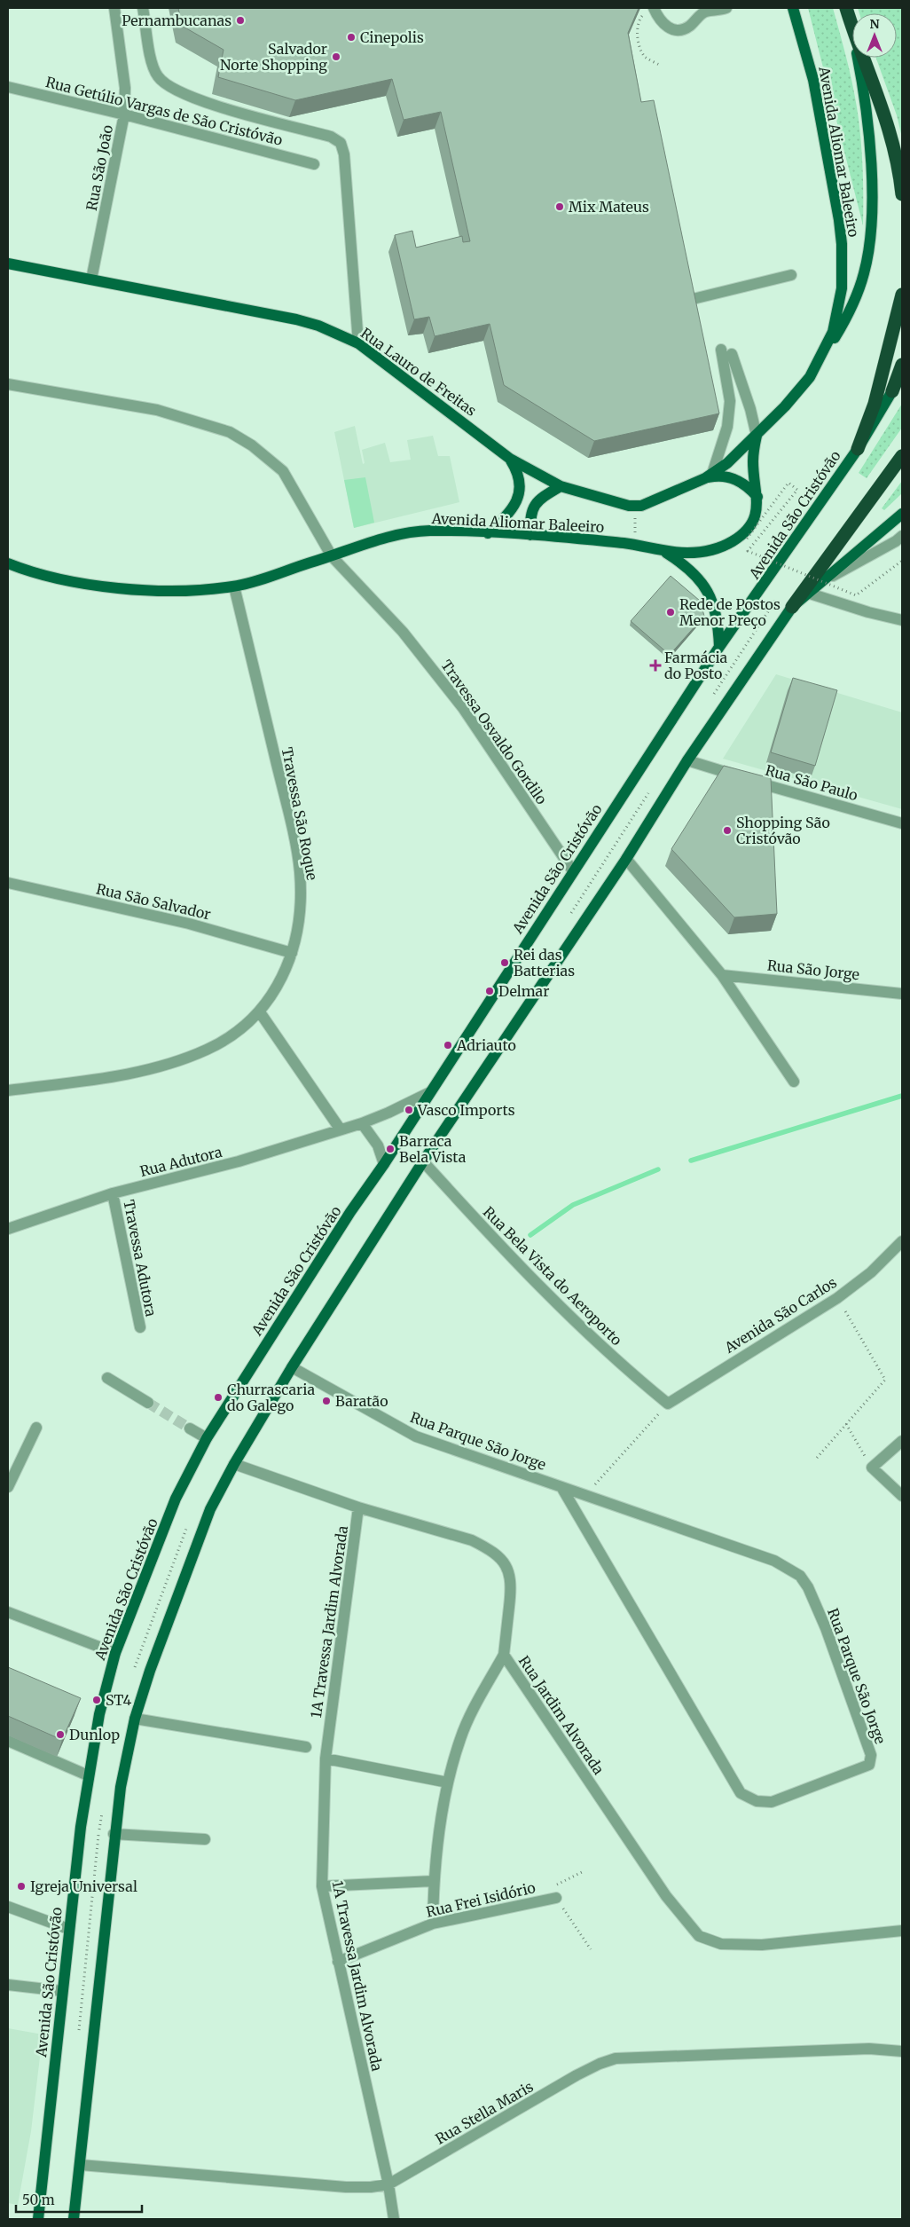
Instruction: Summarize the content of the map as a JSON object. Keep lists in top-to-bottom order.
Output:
{
  "streets": {
    "main road": ["Avenida Aliomar Baleeiro", "Rua Lauro de Freitas", "Avenida São Cristóvão"],
    "street": [
      "Rua Getúlio Vargas de São Cristóvão",
      "Rua São João",
      "Travessa Osvaldo Gordilo",
      "Rua São Paulo",
      "Travessa São Roque",
      "Rua São Salvador",
      "Rua São Jorge",
      "Rua Adutora",
      "Travessa Adutora",
      "Rua Bela Vista do Aeroporto",
      "Avenida São Carlos",
      "Rua Parque São Jorge",
      "1A Travessa Jardim Alvorada",
      "Rua Jardim Alvorada",
      "Rua Frei Isidório",
      "Rua Stella Maris"
    ]
  },
  "crossings": [
    ["Rua Getúlio Vargas de São Cristóvão", "Rua São João"],
    ["Avenida Aliomar Baleeiro", "Rua Lauro de Freitas"],
    ["Avenida Aliomar Baleeiro", "Travessa Osvaldo Gordilo"],
    ["Avenida Aliomar Baleeiro", "Travessa São Roque"],
    ["Rua São João", "Rua Lauro de Freitas"],
    ["Avenida São Cristóvão", "Travessa Osvaldo Gordilo"],
    ["Avenida São Cristóvão", "Rua Adutora"],
    ["Travessa São Roque", "Rua São Salvador"],
    ["Rua Adutora", "Travessa Adutora"],
    ["Rua Bela Vista do Aeroporto", "Avenida São Carlos"],
    ["1A Travessa Jardim Alvorada", "Rua Jardim Alvorada"],
    ["1A Travessa Jardim Alvorada", "Rua Frei Isidório"],
    ["1A Travessa Jardim Alvorada", "Rua Stella Maris"]
  ],
  "places": {
    "other": [
      "Pernambucanas",
      "Cinepolis",
      "Salvador Norte Shopping",
      "Mix Mateus",
      "Rede de Postos Menor Preço",
      "Shopping São Cristóvão",
      "Rei das Batterias",
      "Delmar",
      "Adriauto",
      "Vasco Imports",
      "Barraca Bela Vista",
      "Churrascaria do Galego",
      "Baratão",
      "ST4",
      "Dunlop",
      "Igreja Universal"
    ],
    "health": ["Farmácia do Posto"]
  },
  "scale_bar": "50 m",
  "north": "top"
}
